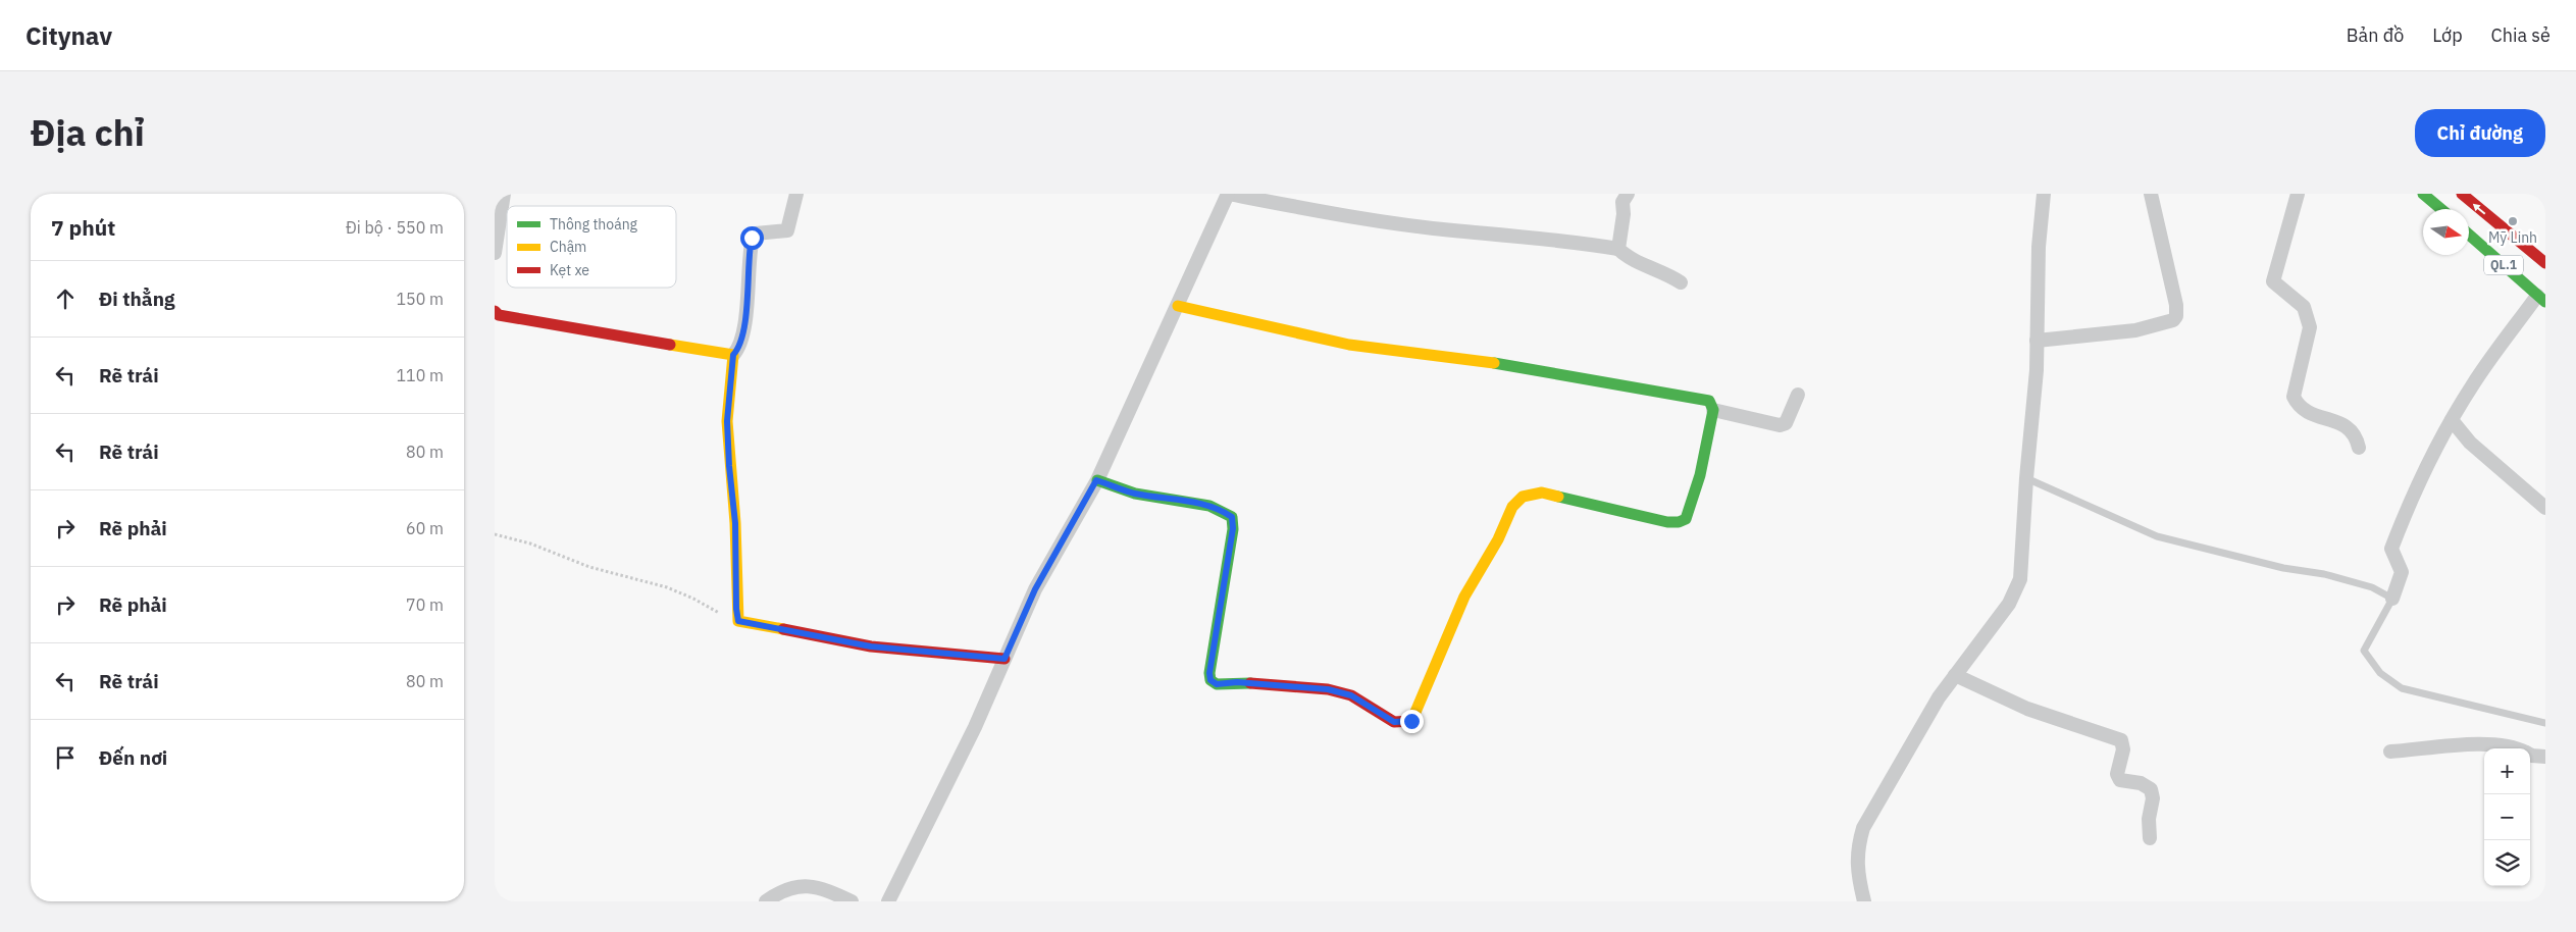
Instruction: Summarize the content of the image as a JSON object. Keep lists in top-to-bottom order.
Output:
{
  "streets": {
    "main road": ["QL.1"]
  },
  "places": ["Mỹ Linh"],
  "legend": ["Thông thoáng", "Chậm", "Kẹt xe"],
  "north": "right",
  "page": {
    "header": "Citynav",
    "nav": ["Bản đồ", "Lớp", "Chia sẻ"],
    "title": "Địa chỉ",
    "buttons": "Chỉ đường",
    "heading": ["7 phút", "Đi bộ · 550 m"],
    "list": [
      ["Đi thẳng", "150 m"],
      ["Rẽ trái", "110 m"],
      ["Rẽ trái", "80 m"],
      ["Rẽ phải", "60 m"],
      ["Rẽ phải", "70 m"],
      ["Rẽ trái", "80 m"],
      "Đến nơi"
    ],
    "map_buttons": ["+", "−"]
  }
}
